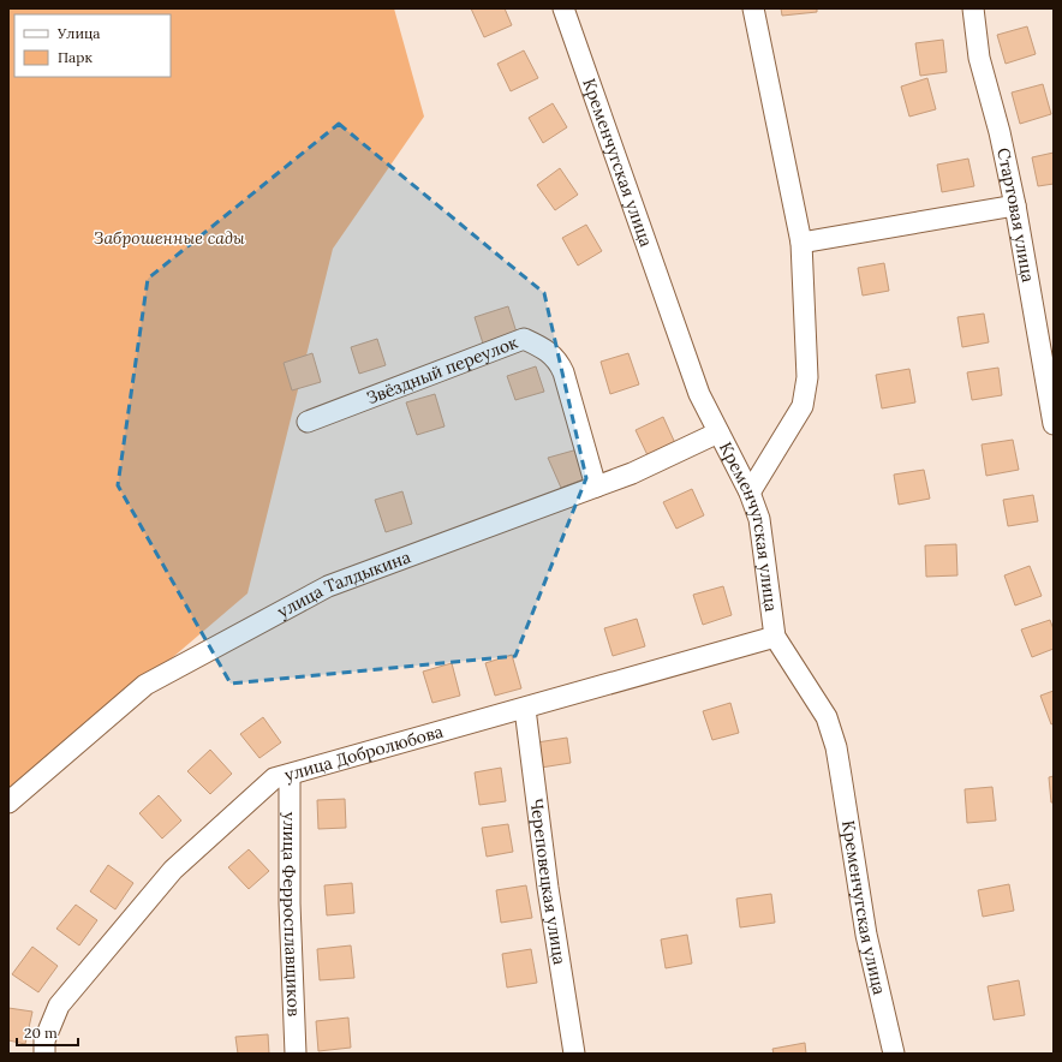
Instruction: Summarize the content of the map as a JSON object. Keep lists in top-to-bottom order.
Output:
{
  "streets": {
    "street": [
      "Кременчугская улица",
      "Стартовая улица",
      "Звёздный переулок",
      "улица Талдыкина",
      "улица Добролюбова",
      "Череповецкая улица",
      "улица Ферросплавщиков"
    ]
  },
  "crossings": [
    ["Кременчугская улица", "улица Талдыкина"],
    ["Кременчугская улица", "улица Добролюбова"],
    ["Звёздный переулок", "улица Талдыкина"],
    ["улица Добролюбова", "Череповецкая улица"],
    ["улица Добролюбова", "улица Ферросплавщиков"]
  ],
  "parks": ["Заброшенные сады"],
  "legend": ["Улица", "Парк"],
  "scale_bar": "20 m"
}
